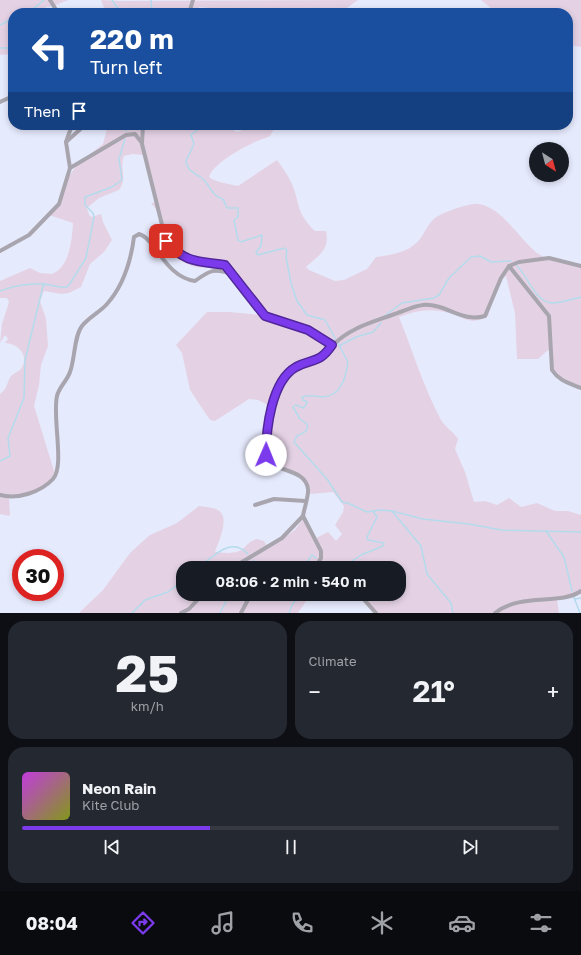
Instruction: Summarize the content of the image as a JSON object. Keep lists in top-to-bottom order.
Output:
{
  "north": "bottom right",
  "page": {
    "turn": ["220 m", "Turn left"],
    "then": "Then",
    "limit": "30",
    "trip": "08:06 · 2 min · 540 m",
    "tile": [
      ["25", "km/h"],
      "Climate"
    ],
    "heat": ["−", "21°", "+"],
    "song": ["Neon Rain", "Kite Club"],
    "tabs": "08:04"
  }
}
